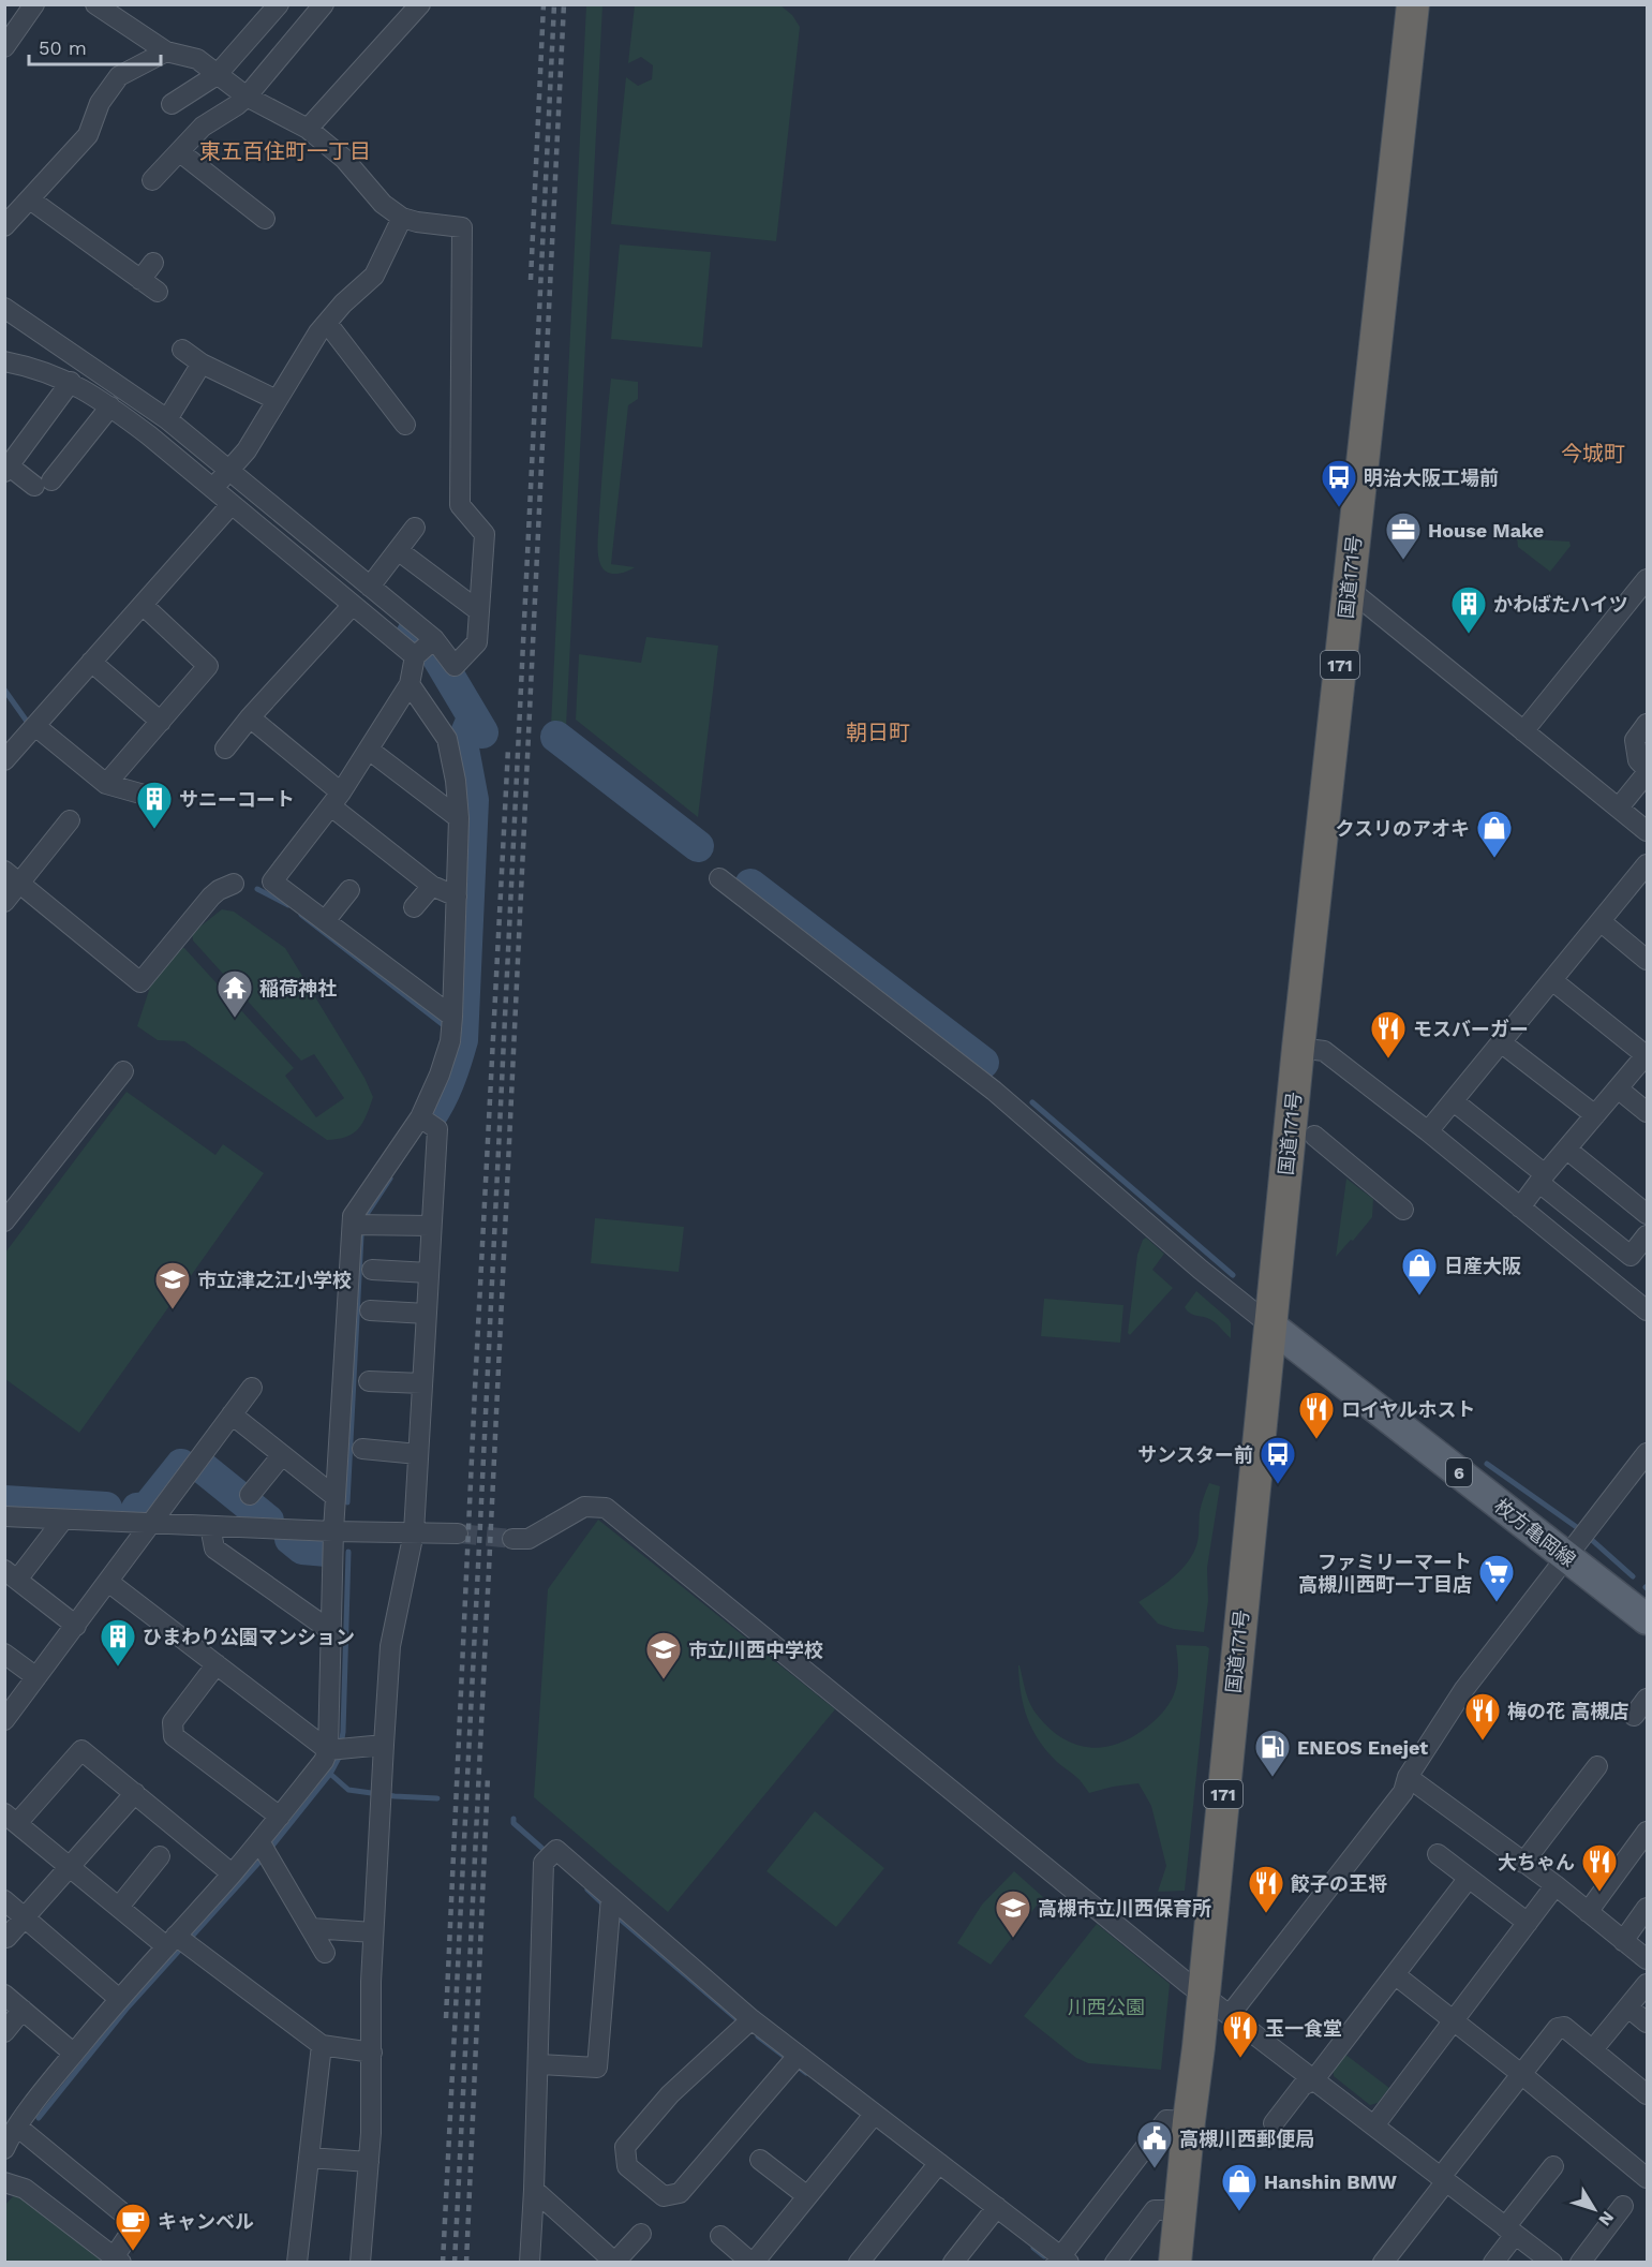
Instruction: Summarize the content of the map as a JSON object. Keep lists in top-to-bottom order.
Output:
{
  "streets": {
    "highway": ["国道171号", "171"],
    "main road": ["6", "枚方亀岡線"]
  },
  "crossings": [
    ["国道171号", "枚方亀岡線"]
  ],
  "districts": ["東五百住町一丁目", "今城町", "朝日町"],
  "parks": ["川西公園"],
  "places": {
    "bus stop": ["明治大阪工場前", "サンスター前"],
    "office": ["House Make"],
    "building": ["かわばたハイツ", "サニーコート", "ひまわり公園マンション"],
    "shop": ["クスリのアオキ", "日産大阪", "Hanshin BMW"],
    "temple": ["稲荷神社"],
    "restaurant": [
      "モスバーガー",
      "ロイヤルホスト",
      "梅の花 高槻店",
      "大ちゃん",
      "餃子の王将",
      "玉一食堂"
    ],
    "school or university": ["市立津之江小学校", "市立川西中学校", "高槻市立川西保育所"],
    "supermarket": ["ファミリーマート 高槻川西町一丁目店"],
    "fuel station": ["ENEOS Enejet"],
    "public building": ["高槻川西郵便局"],
    "cafe": ["キャンベル"]
  },
  "scale_bar": "50 m",
  "north": "bottom right"
}
